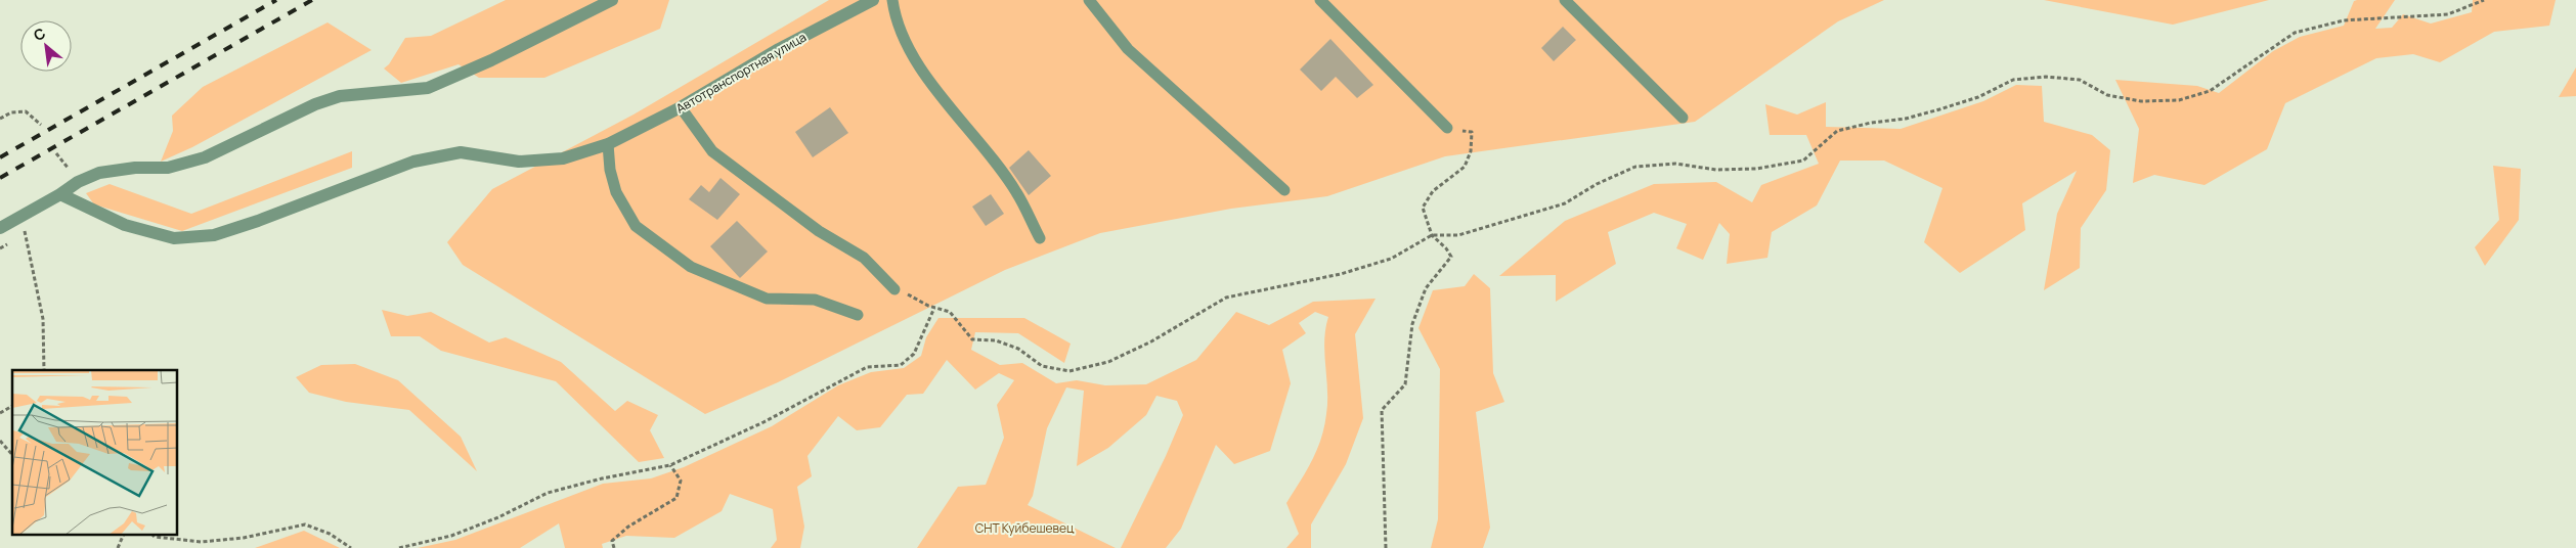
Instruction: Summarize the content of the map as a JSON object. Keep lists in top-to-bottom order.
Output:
{
  "streets": {
    "street": ["Автотранспортная улица"]
  },
  "parks": ["СНТ Куйбешевец"],
  "north": "top left"
}
